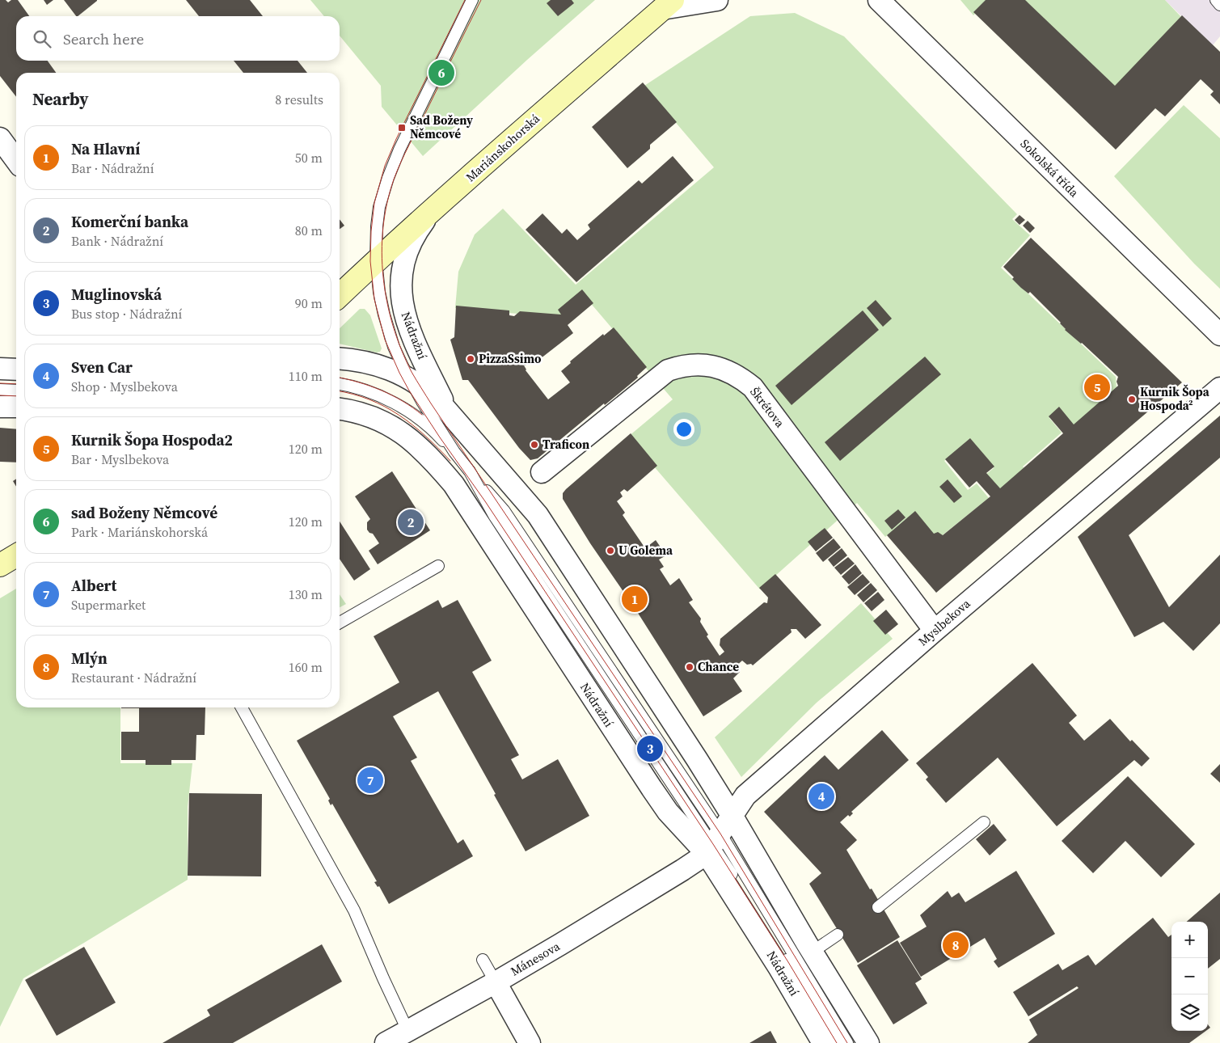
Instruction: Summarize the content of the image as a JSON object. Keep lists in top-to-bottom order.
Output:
{
  "streets": {
    "main road": ["Mariánskohorská"],
    "street": [
      "Sokolská třída",
      "Nádražní",
      "Škrétova",
      "Myslbekova",
      "Mánesova"
    ]
  },
  "crossings": [
    ["Mariánskohorská", "Nádražní"],
    ["Nádražní", "Myslbekova"],
    ["Škrétova", "Myslbekova"],
    ["Myslbekova", "Mánesova"]
  ],
  "places": {
    "transit": ["Sad Boženy Němcové"],
    "other": [
      "PizzaSsimo",
      "Kurnik Šopa Hospoda²",
      "Traficon",
      "U Golema",
      "Chance"
    ]
  },
  "page": {
    "search": "Search here",
    "pins": [
      "6",
      "5",
      "2",
      "1",
      "3",
      "7",
      "4",
      "8"
    ],
    "heading": ["Nearby", "8 results"],
    "list": [
      {
        "mark": "1",
        "name": "Na Hlavní",
        "note": "Bar · Nádražní",
        "value": "50 m"
      },
      {
        "mark": "2",
        "name": "Komerční banka",
        "note": "Bank · Nádražní",
        "value": "80 m"
      },
      {
        "mark": "3",
        "name": "Muglinovská",
        "note": "Bus stop · Nádražní",
        "value": "90 m"
      },
      {
        "mark": "4",
        "name": "Sven Car",
        "note": "Shop · Myslbekova",
        "value": "110 m"
      },
      {
        "mark": "5",
        "name": "Kurnik Šopa Hospoda2",
        "note": "Bar · Myslbekova",
        "value": "120 m"
      },
      {
        "mark": "6",
        "name": "sad Boženy Němcové",
        "note": "Park · Mariánskohorská",
        "value": "120 m"
      },
      {
        "mark": "7",
        "name": "Albert",
        "note": "Supermarket",
        "value": "130 m"
      },
      {
        "mark": "8",
        "name": "Mlýn",
        "note": "Restaurant · Nádražní",
        "value": "160 m"
      }
    ],
    "map_buttons": ["+", "−"]
  }
}
